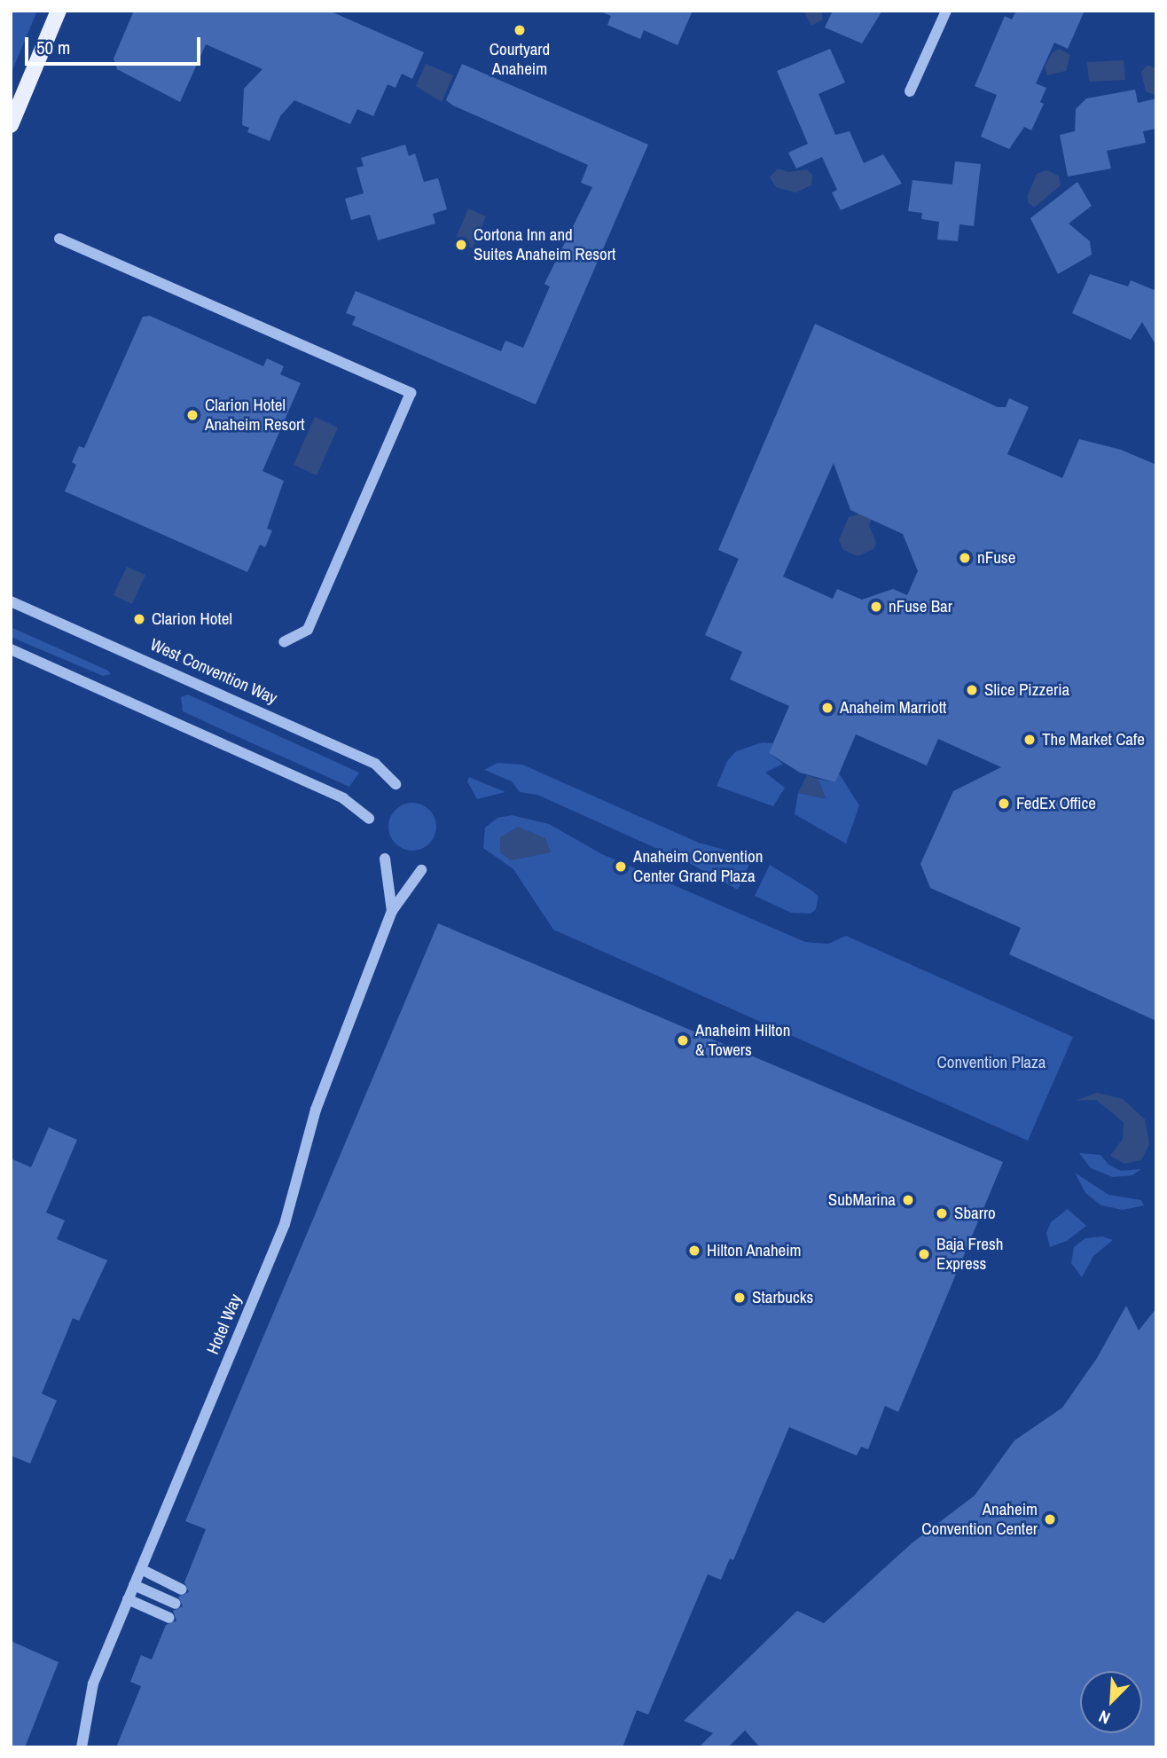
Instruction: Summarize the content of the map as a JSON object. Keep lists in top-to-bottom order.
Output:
{
  "streets": {
    "street": ["West Convention Way", "Hotel Way"]
  },
  "parks": ["Convention Plaza"],
  "places": [
    "Courtyard Anaheim",
    "Cortona Inn and Suites Anaheim Resort",
    "Clarion Hotel Anaheim Resort",
    "nFuse",
    "nFuse Bar",
    "Clarion Hotel",
    "Slice Pizzeria",
    "Anaheim Marriott",
    "The Market Cafe",
    "FedEx Office",
    "Anaheim Convention Center Grand Plaza",
    "Anaheim Hilton & Towers",
    "SubMarina",
    "Sbarro",
    "Hilton Anaheim",
    "Baja Fresh Express",
    "Starbucks",
    "Anaheim Convention Center"
  ],
  "scale_bar": "50 m",
  "north": "bottom left"
}
